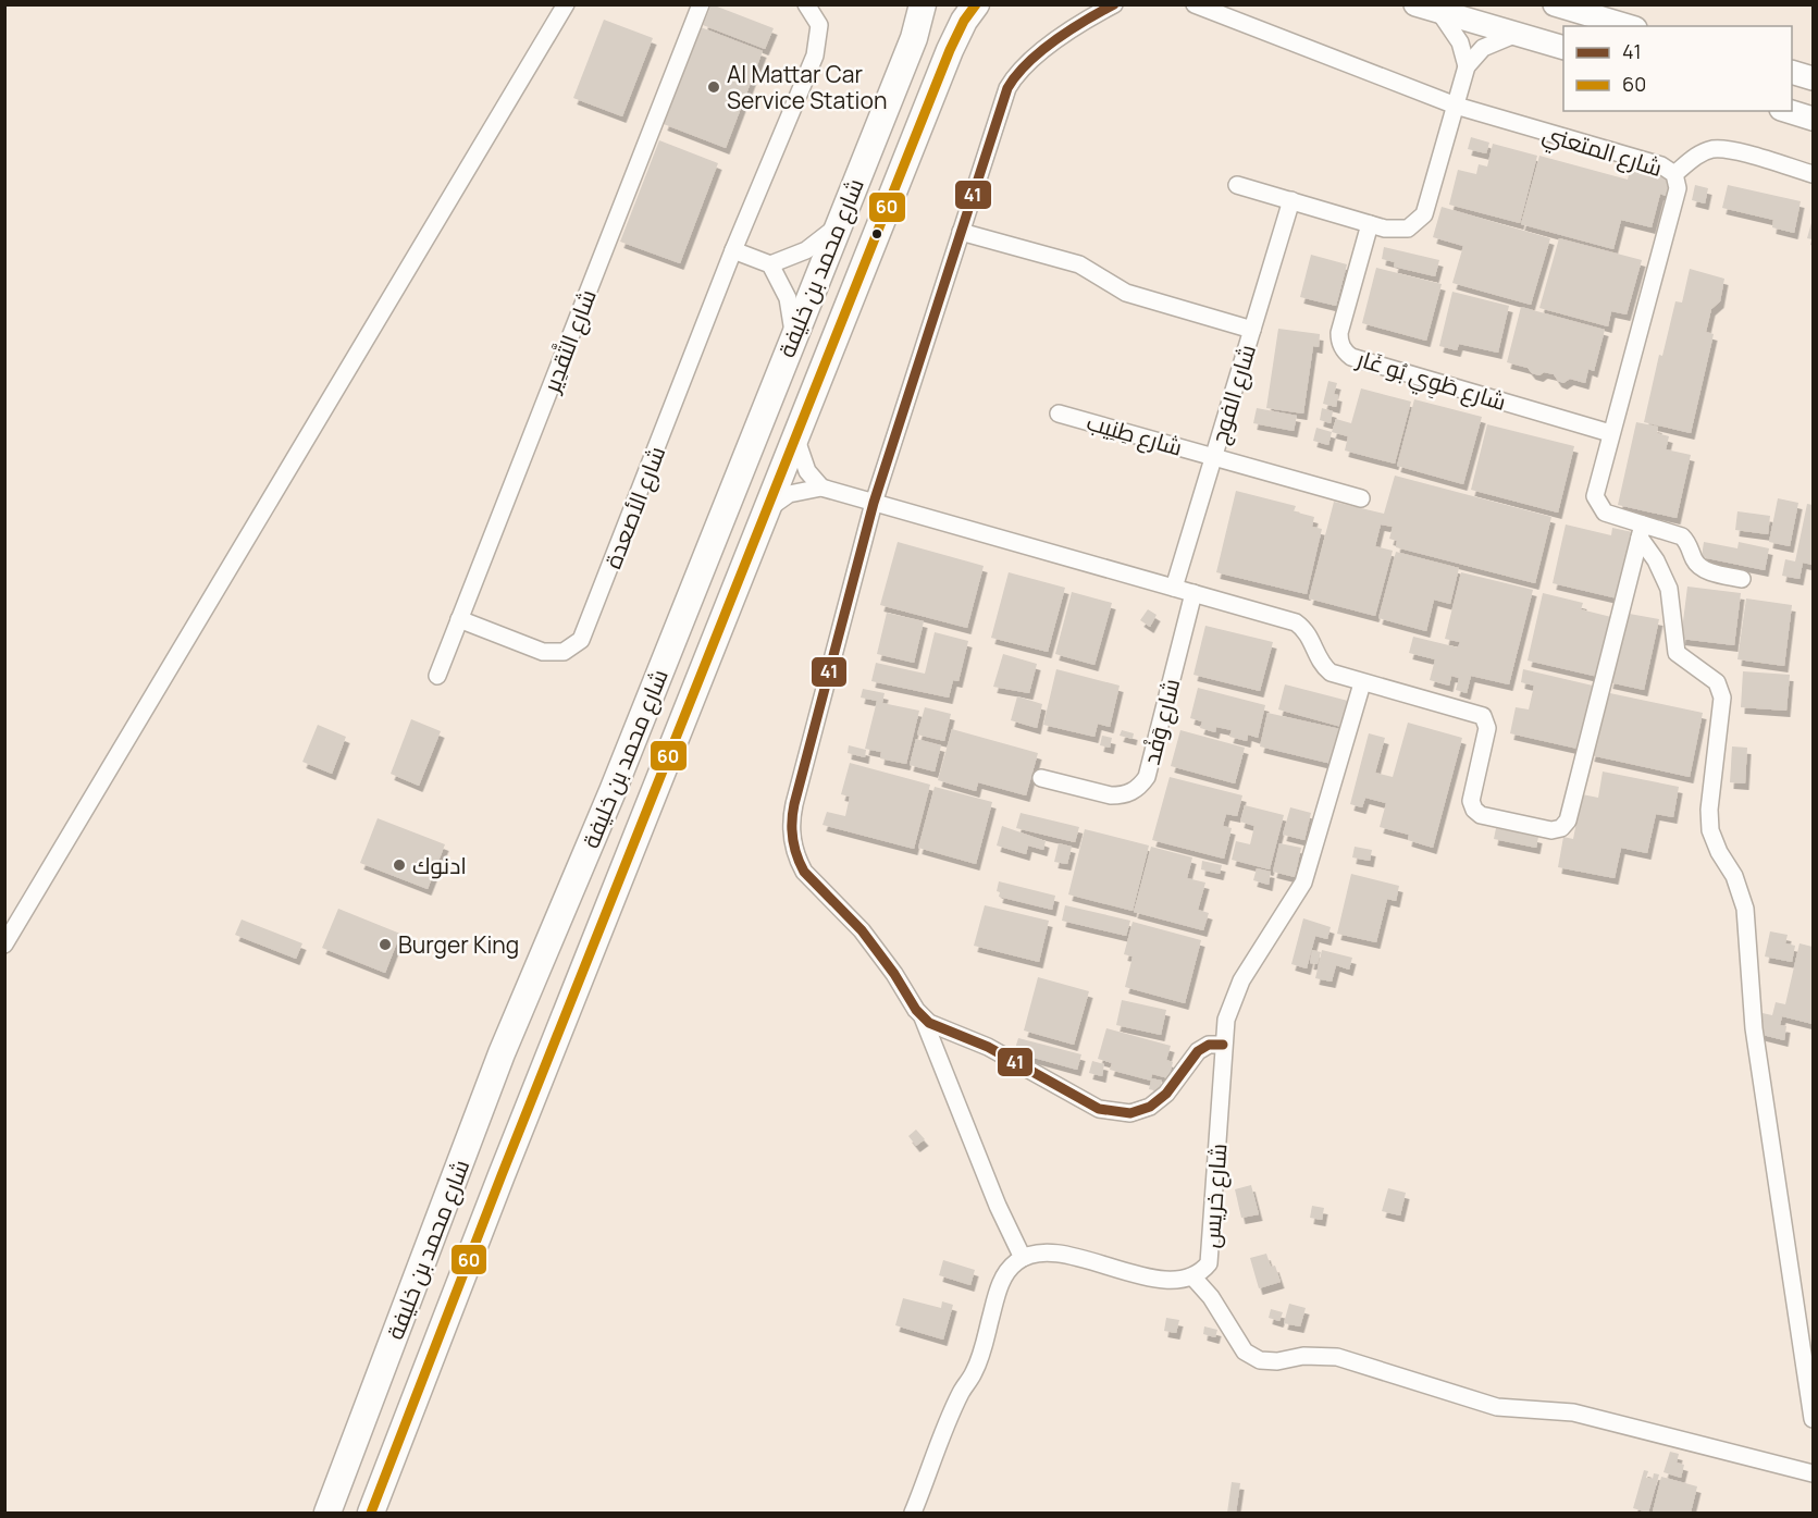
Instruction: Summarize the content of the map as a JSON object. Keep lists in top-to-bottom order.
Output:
{
  "streets": {
    "highway": ["شارع محمد بن خليفة"],
    "street": [
      "شارع المتعني",
      "شارع التَّقدِير",
      "شارع طَوِي بُو غَار",
      "شارع الفوج",
      "شارع طِنِيب",
      "شارع الأصعدة",
      "شارع وَفْد",
      "شارع خريس"
    ]
  },
  "crossings": [
    ["شارع المتعني", "شارع طَوِي بُو غَار"],
    ["شارع التَّقدِير", "شارع الأصعدة"],
    ["شارع الفوج", "شارع طِنِيب"]
  ],
  "places": ["Al Mattar Car Service Station", "ادنوك", "Burger King"],
  "lines": ["transit line 41", "transit line 60"],
  "legend": ["41", "60"]
}
